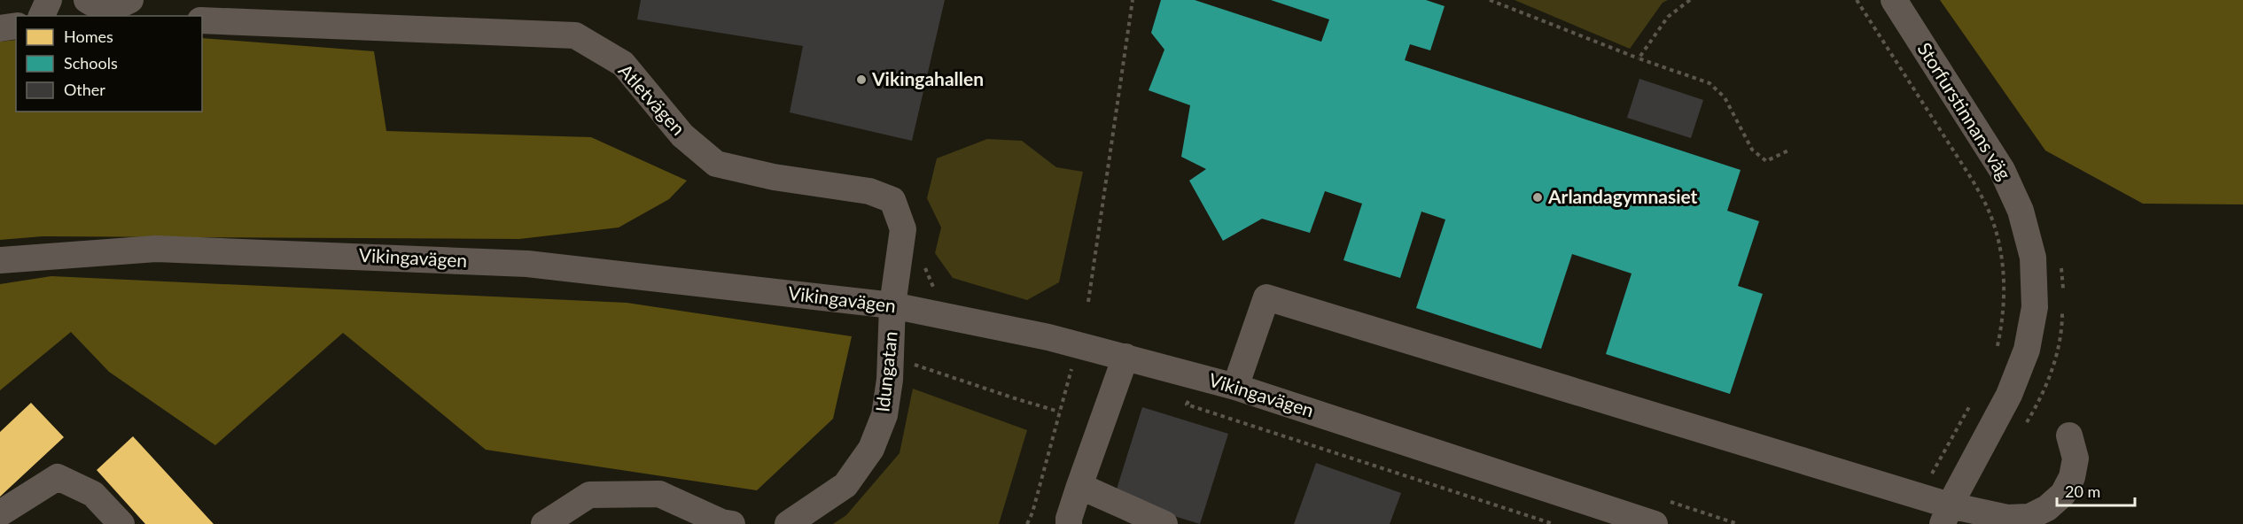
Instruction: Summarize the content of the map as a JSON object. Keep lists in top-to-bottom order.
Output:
{
  "streets": {
    "street": [
      "Atletvägen",
      "Storfurstinnans väg",
      "Vikingavägen",
      "Idungatan"
    ]
  },
  "crossings": [
    ["Atletvägen", "Vikingavägen"],
    ["Atletvägen", "Idungatan"],
    ["Vikingavägen", "Idungatan"]
  ],
  "places": ["Vikingahallen", "Arlandagymnasiet"],
  "legend": ["Homes", "Schools", "Other"],
  "scale_bar": "20 m"
}
